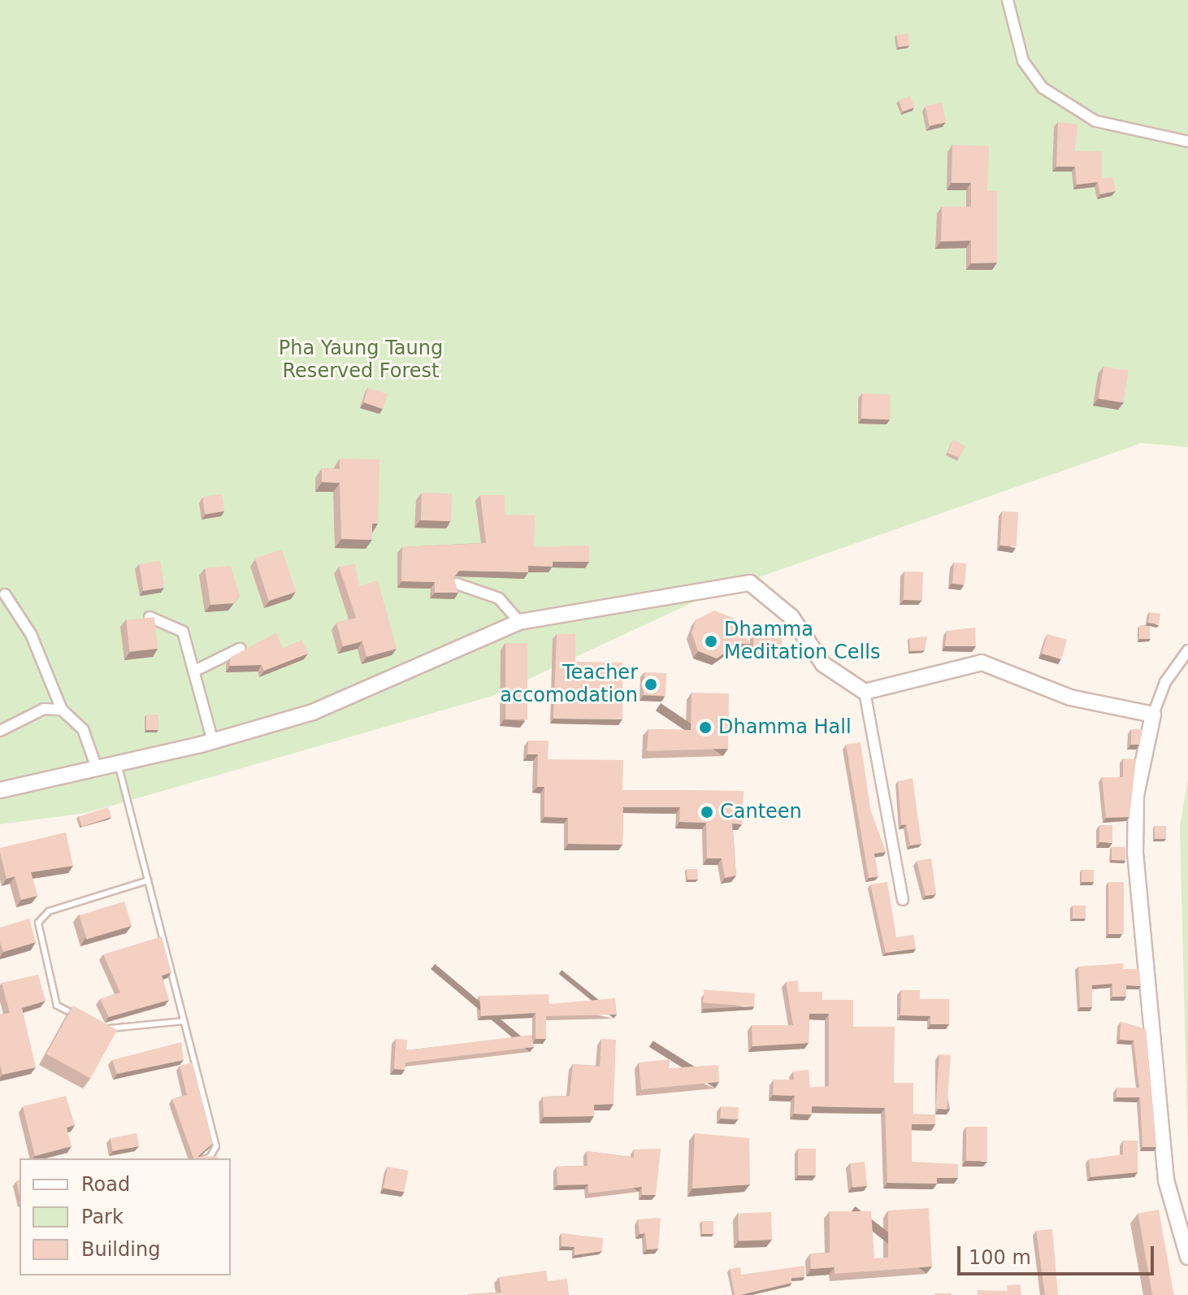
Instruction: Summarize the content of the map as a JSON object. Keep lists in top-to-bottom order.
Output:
{
  "parks": ["Pha Yaung Taung Reserved Forest"],
  "places": [
    "Dhamma Meditation Cells",
    "Teacher accomodation",
    "Dhamma Hall",
    "Canteen"
  ],
  "legend": ["Road", "Park", "Building"],
  "scale_bar": "100 m"
}
